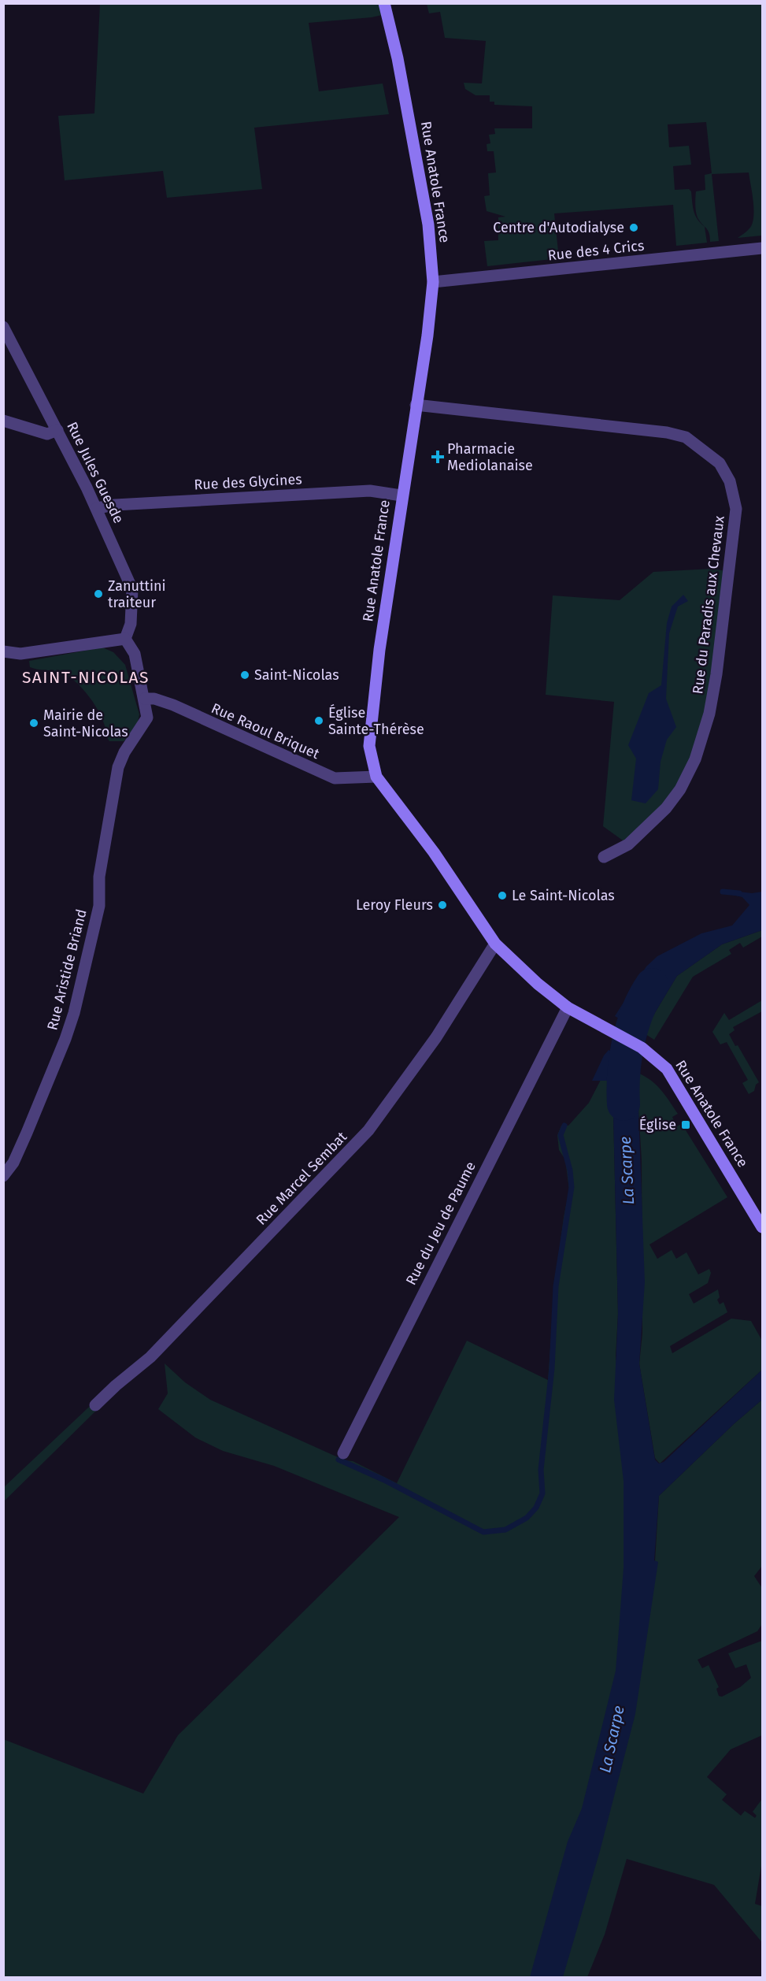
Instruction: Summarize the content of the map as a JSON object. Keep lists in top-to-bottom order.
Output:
{
  "streets": {
    "main road": ["Rue Anatole France"],
    "street": [
      "Rue des 4 Crics",
      "Rue Jules Guesde",
      "Rue des Glycines",
      "Rue du Paradis aux Chevaux",
      "Rue Raoul Briquet",
      "Rue Aristide Briand",
      "Rue Marcel Sembat",
      "Rue du Jeu de Paume"
    ]
  },
  "crossings": [
    ["Rue Anatole France", "Rue des 4 Crics"],
    ["Rue Anatole France", "Rue des Glycines"],
    ["Rue Anatole France", "Rue du Paradis aux Chevaux"],
    ["Rue Anatole France", "Rue Raoul Briquet"],
    ["Rue Anatole France", "Rue Marcel Sembat"],
    ["Rue Anatole France", "Rue du Jeu de Paume"],
    ["Rue Jules Guesde", "Rue des Glycines"],
    ["Rue Jules Guesde", "Rue Aristide Briand"],
    ["Rue Raoul Briquet", "Rue Aristide Briand"]
  ],
  "districts": ["SAINT-NICOLAS"],
  "water": ["La Scarpe"],
  "places": {
    "other": [
      "Centre d'Autodialyse",
      "Zanuttini traiteur",
      "Saint-Nicolas",
      "Église Sainte-Thérèse",
      "Mairie de Saint-Nicolas",
      "Le Saint-Nicolas",
      "Leroy Fleurs"
    ],
    "health": ["Pharmacie Mediolanaise"],
    "transit": ["Église"]
  }
}
